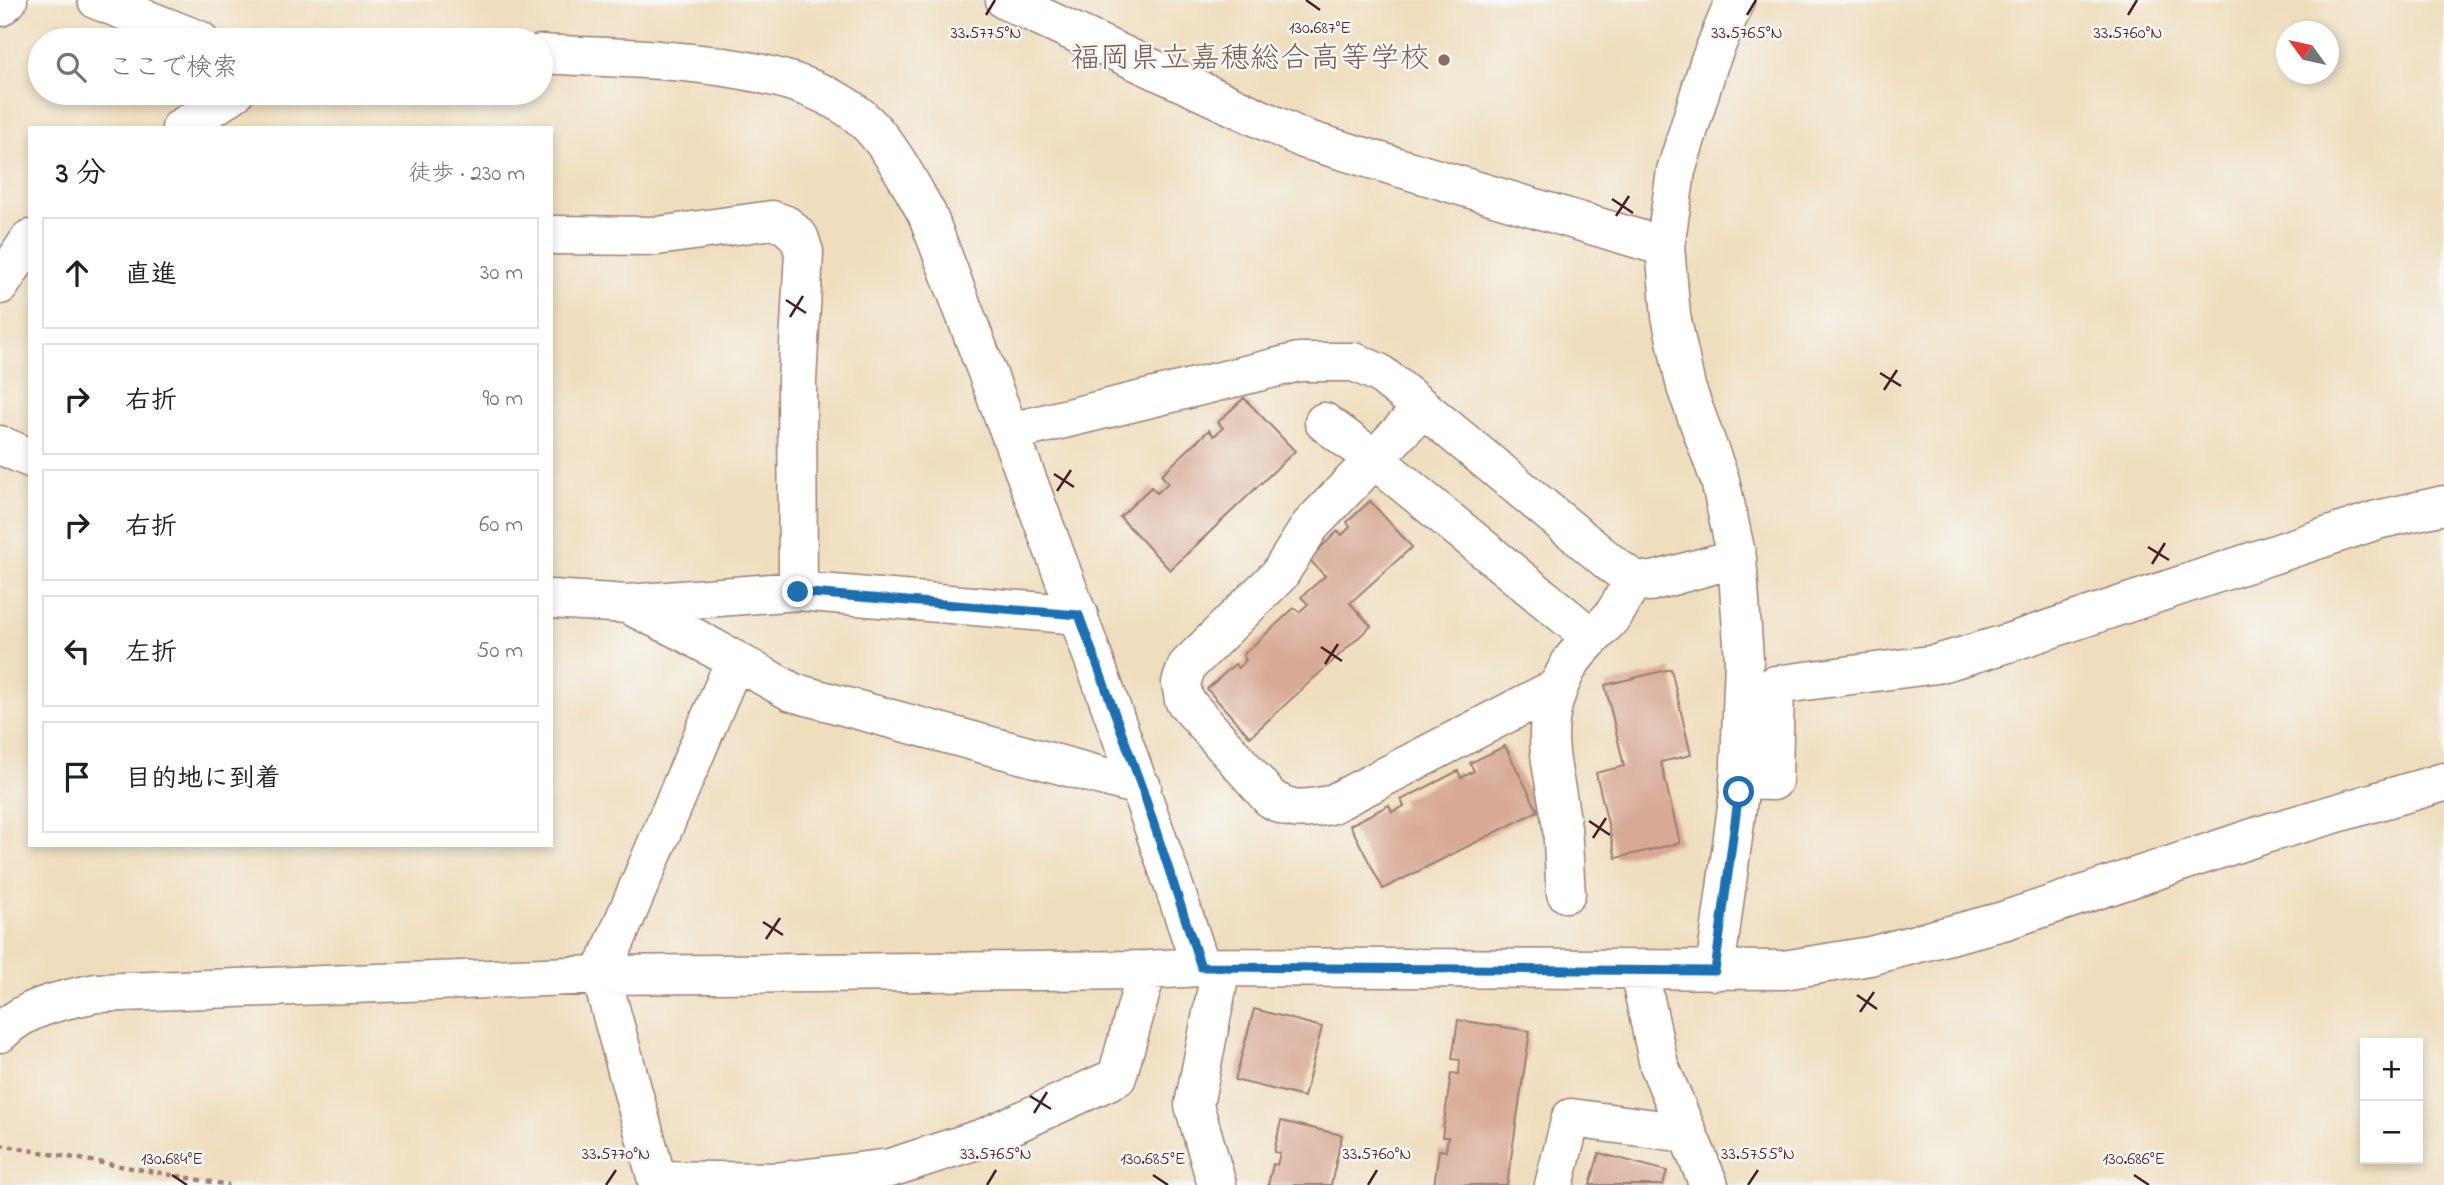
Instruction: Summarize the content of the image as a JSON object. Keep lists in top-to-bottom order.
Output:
{
  "places": ["福岡県立嘉穂総合高等学校"],
  "north": "top left",
  "page": {
    "search": "ここで検索",
    "heading": ["3 分", "徒歩 · 230 m"],
    "list": [
      ["直進", "30 m"],
      ["右折", "90 m"],
      ["右折", "60 m"],
      ["左折", "50 m"],
      "目的地に到着"
    ],
    "map_buttons": ["+", "−"]
  },
  "coordinates": [
    "130.687°E",
    "33.5765°N",
    "33.5775°N",
    "33.5760°N",
    "33.5770°N",
    "33.5755°N",
    "130.684°E",
    "130.685°E",
    "130.686°E"
  ]
}
